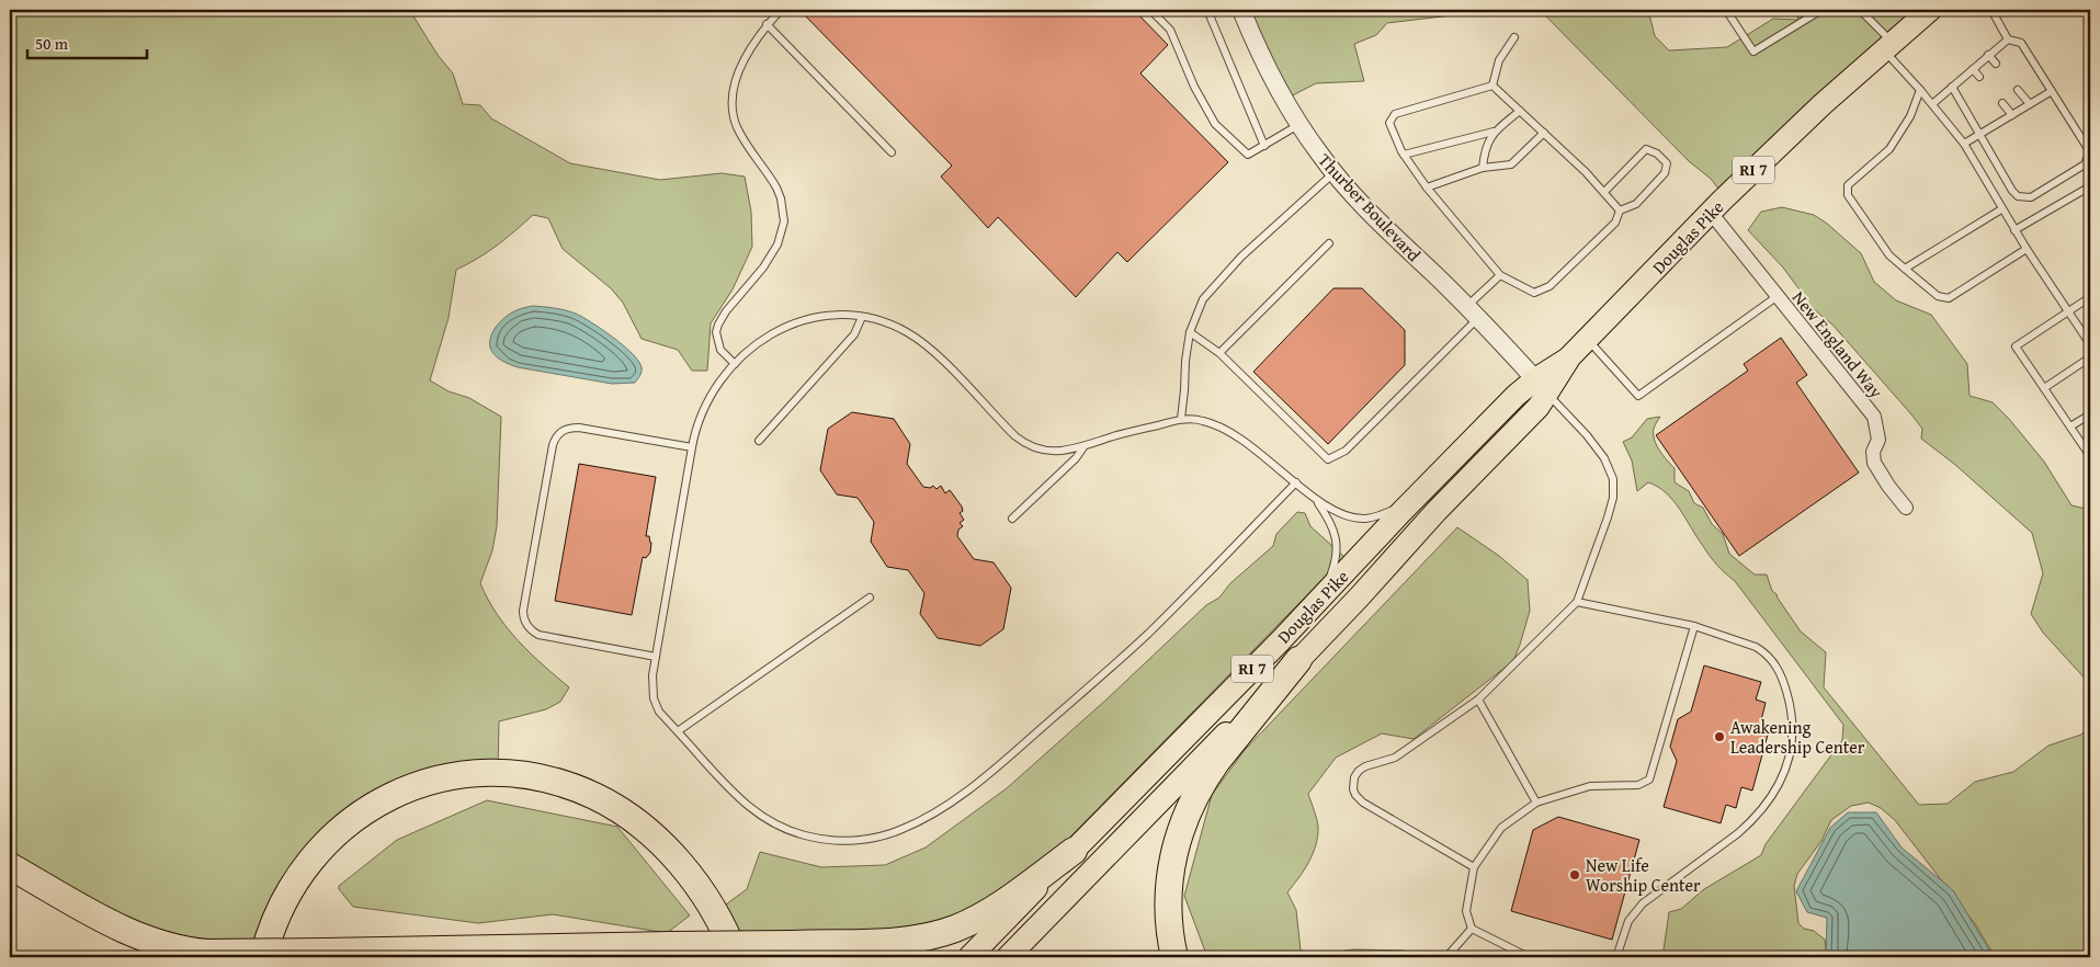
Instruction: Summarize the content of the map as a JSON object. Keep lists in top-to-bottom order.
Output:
{
  "streets": {
    "main road": ["RI 7", "Douglas Pike"],
    "street": ["Thurber Boulevard", "New England Way"]
  },
  "crossings": [
    ["Thurber Boulevard", "Douglas Pike"],
    ["Douglas Pike", "New England Way"]
  ],
  "places": ["Awakening Leadership Center", "New Life Worship Center"],
  "scale_bar": "50 m"
}
